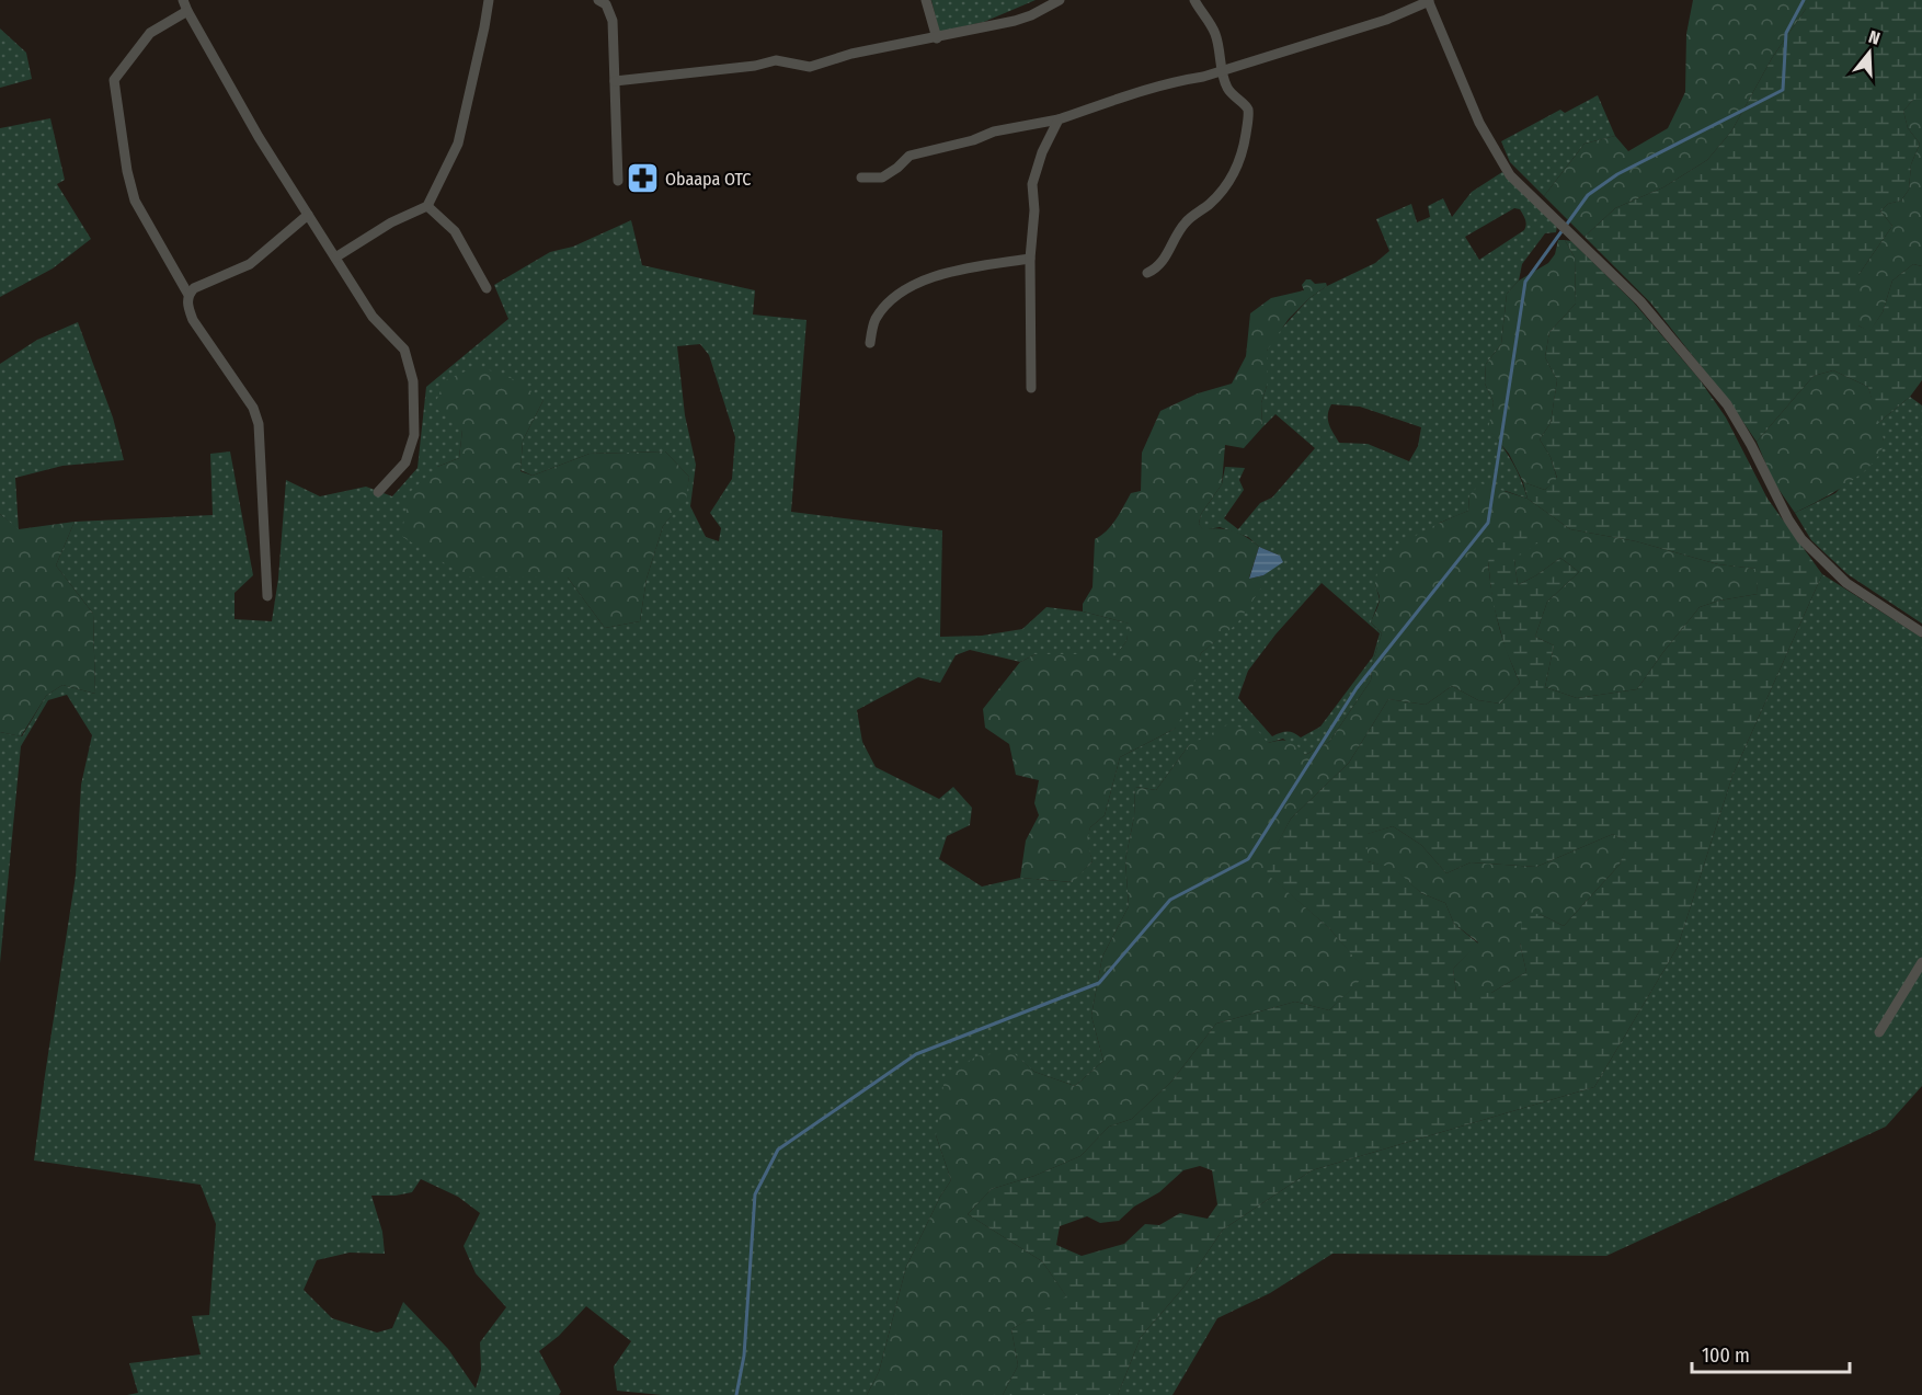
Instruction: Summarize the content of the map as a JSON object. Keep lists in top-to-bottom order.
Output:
{
  "places": {
    "pharmacy": ["Obaapa OTC"]
  },
  "scale_bar": "100 m",
  "north": "top"
}
